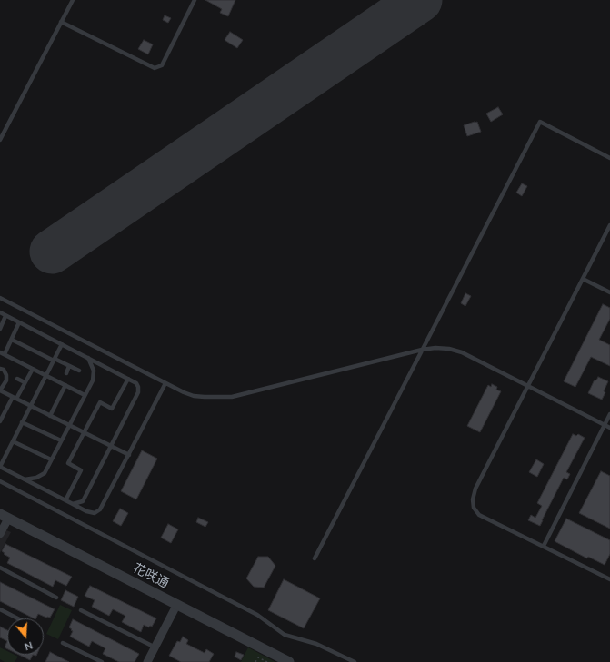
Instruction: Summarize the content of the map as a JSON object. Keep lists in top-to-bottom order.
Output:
{
  "streets": {
    "street": ["花咲通"]
  },
  "north": "bottom"
}
